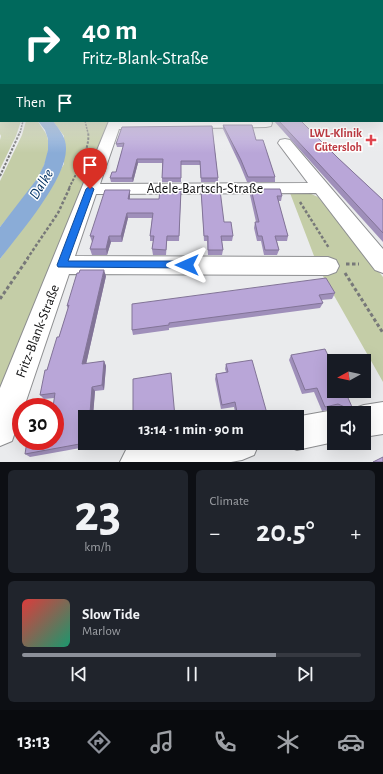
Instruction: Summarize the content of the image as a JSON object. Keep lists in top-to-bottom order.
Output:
{
  "streets": {
    "street": ["Adele-Bartsch-Straße", "Fritz-Blank-Straße"]
  },
  "crossings": [
    ["Adele-Bartsch-Straße", "Fritz-Blank-Straße"]
  ],
  "water": ["Dalke"],
  "places": {
    "health": ["LWL-Klinik Gütersloh"]
  },
  "north": "left",
  "page": {
    "turn": ["40 m", "Fritz-Blank-Straße"],
    "then": "Then",
    "limit": "30",
    "trip": "13:14 · 1 min · 90 m",
    "tile": [
      ["23", "km/h"],
      "Climate"
    ],
    "heat": ["−", "20.5°", "+"],
    "song": ["Slow Tide", "Marlow"],
    "tabs": "13:13"
  }
}
